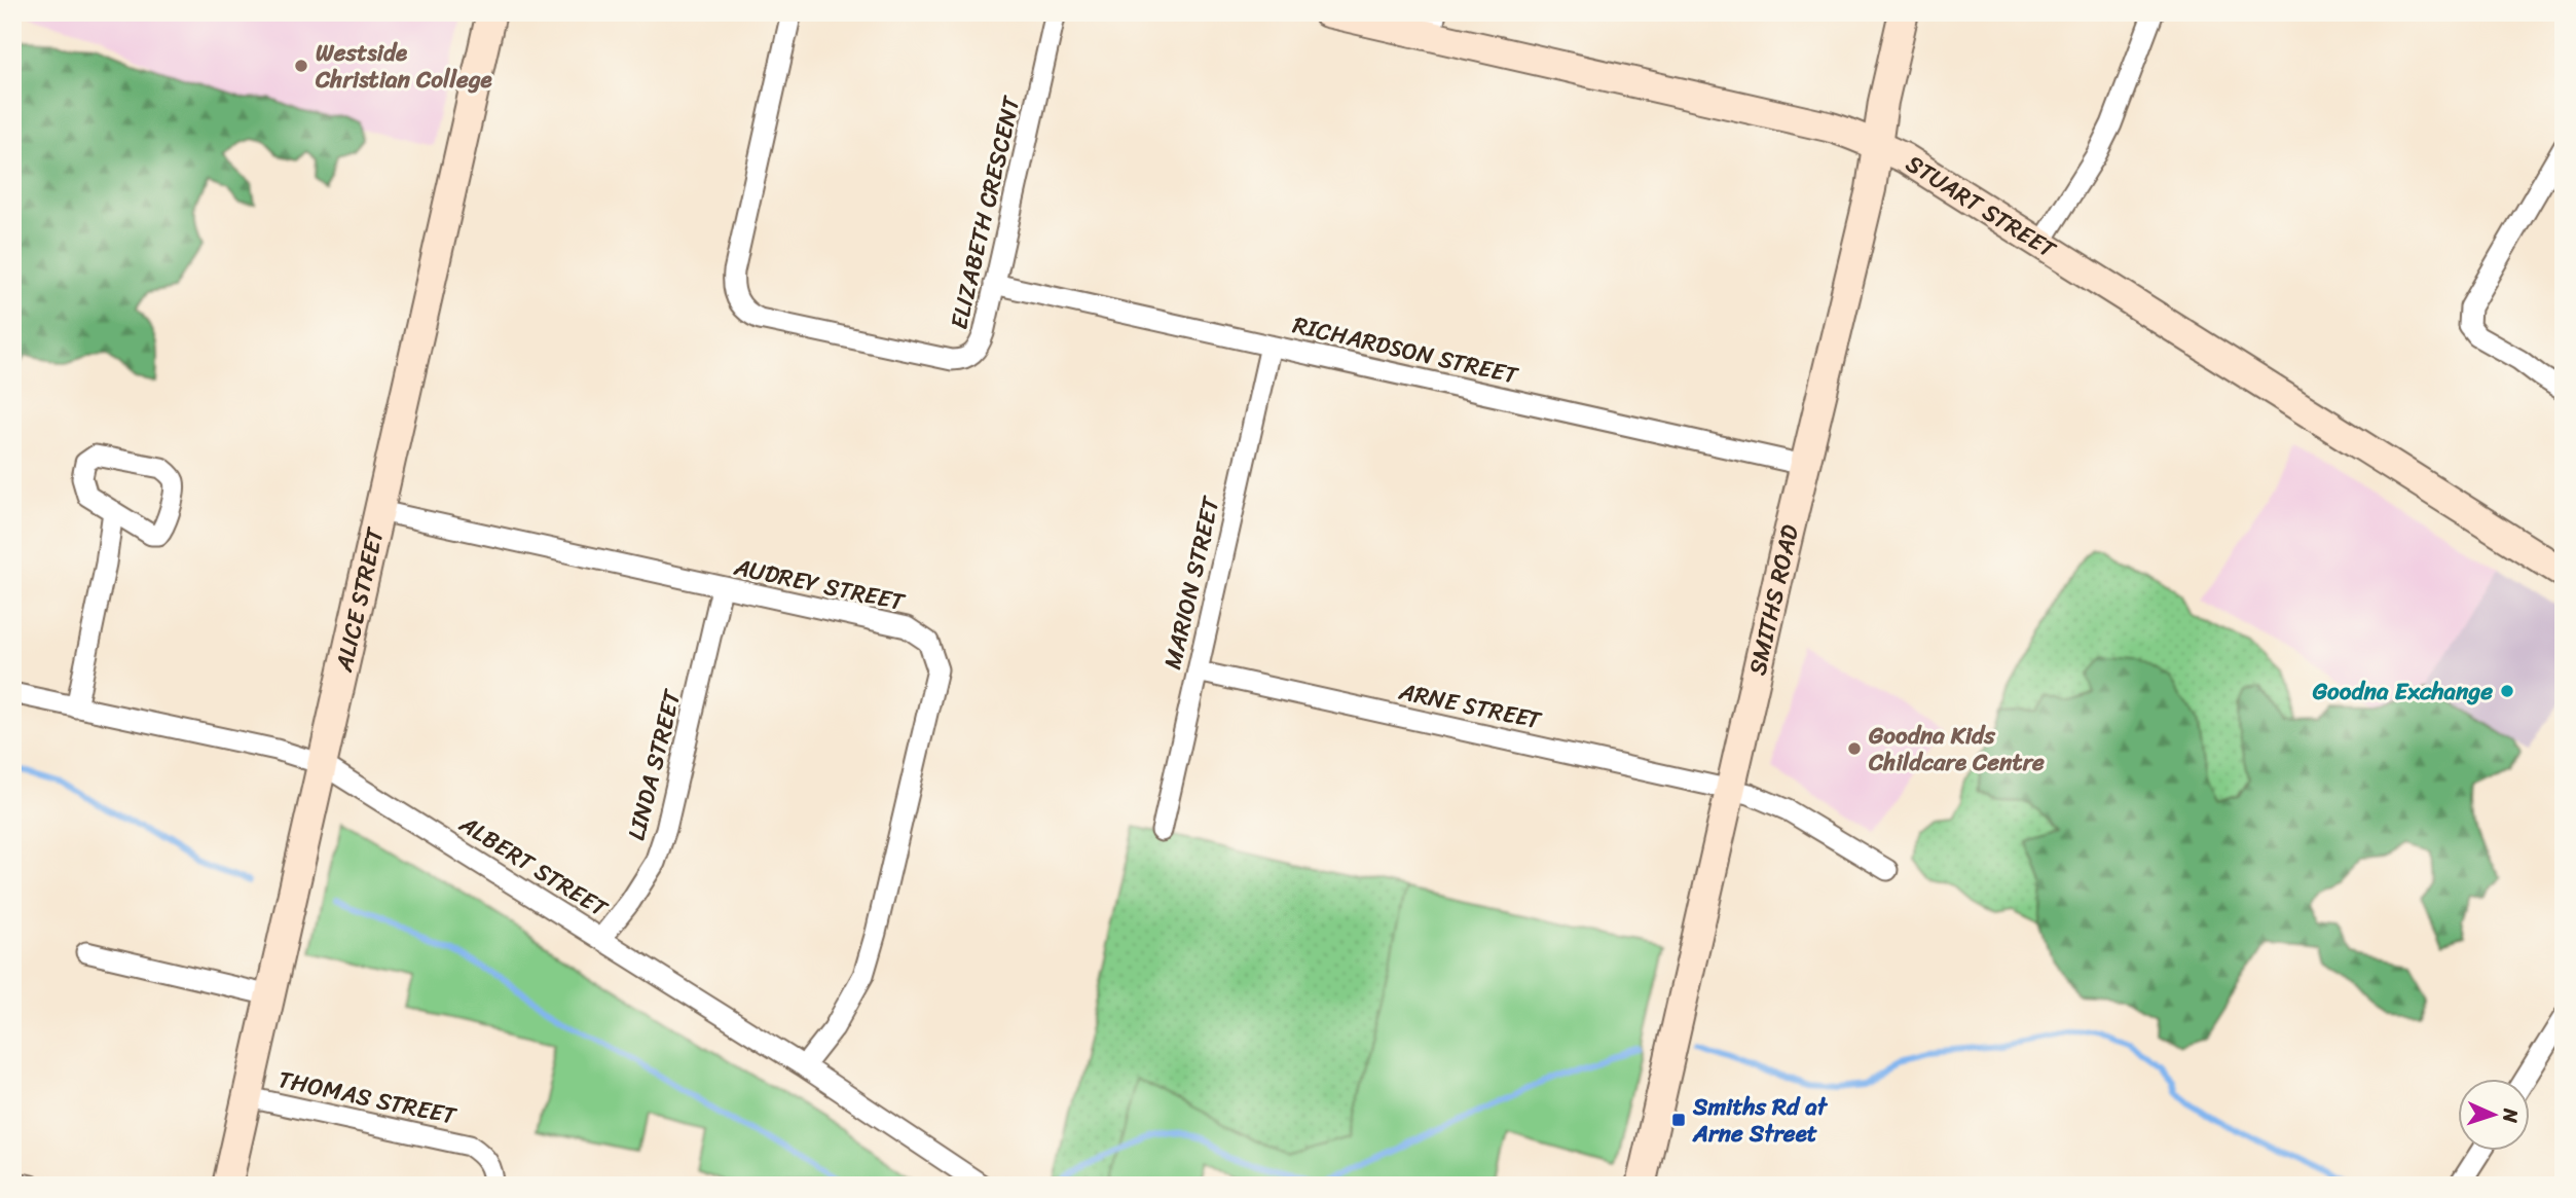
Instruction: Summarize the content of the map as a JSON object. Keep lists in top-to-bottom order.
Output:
{
  "streets": {
    "street": [
      "STUART STREET",
      "ELIZABETH CRESCENT",
      "RICHARDSON STREET",
      "MARION STREET",
      "AUDREY STREET",
      "ALICE STREET",
      "SMITHS ROAD",
      "ARNE STREET",
      "LINDA STREET",
      "ALBERT STREET",
      "THOMAS STREET"
    ]
  },
  "crossings": [
    ["STUART STREET", "SMITHS ROAD"],
    ["ELIZABETH CRESCENT", "RICHARDSON STREET"],
    ["RICHARDSON STREET", "MARION STREET"],
    ["RICHARDSON STREET", "SMITHS ROAD"],
    ["MARION STREET", "ARNE STREET"],
    ["AUDREY STREET", "ALICE STREET"],
    ["AUDREY STREET", "LINDA STREET"],
    ["AUDREY STREET", "ALBERT STREET"],
    ["ALICE STREET", "ALBERT STREET"],
    ["ALICE STREET", "THOMAS STREET"],
    ["SMITHS ROAD", "ARNE STREET"],
    ["LINDA STREET", "ALBERT STREET"]
  ],
  "places": {
    "other": ["Westside Christian College", "Goodna Exchange", "Goodna Kids Childcare Centre"],
    "transit": ["Smiths Rd at Arne Street"]
  },
  "north": "right"
}
